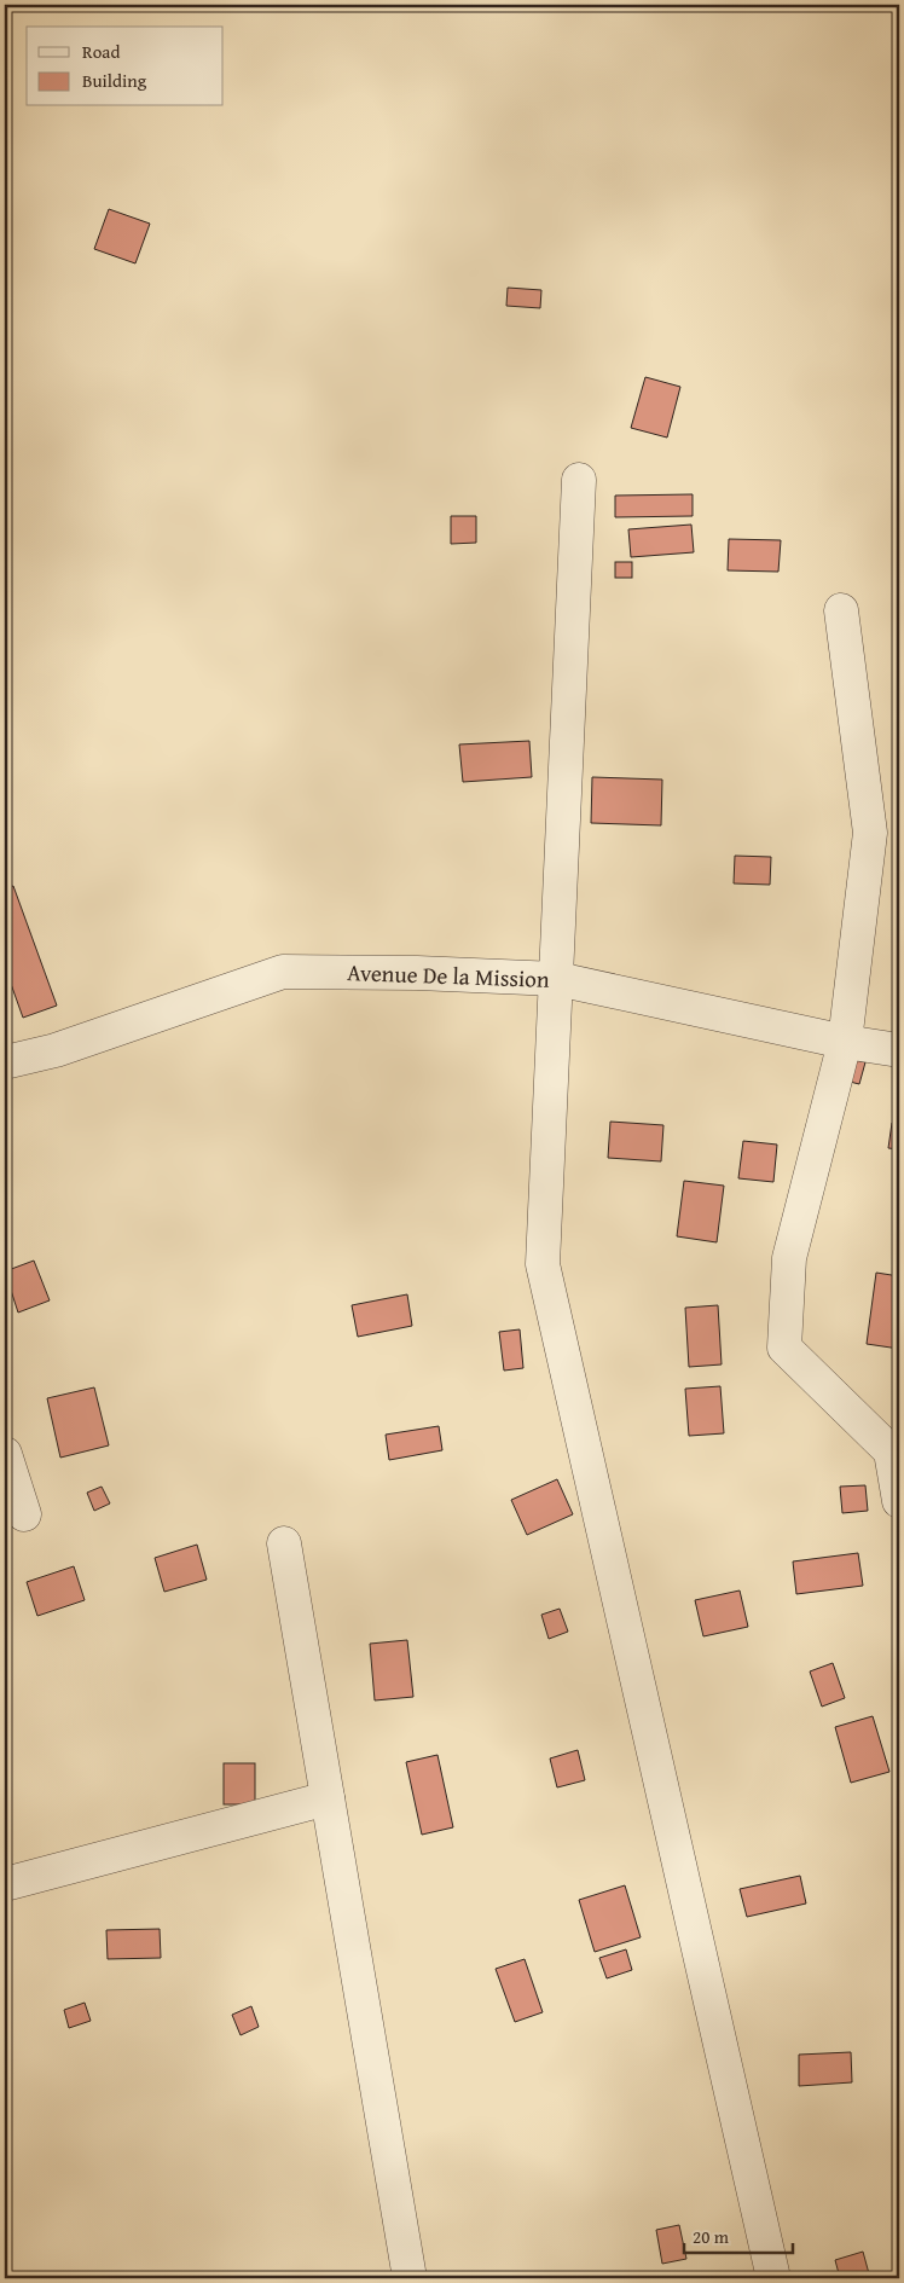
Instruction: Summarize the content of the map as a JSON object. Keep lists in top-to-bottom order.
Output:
{
  "streets": {
    "street": ["Avenue De la Mission"]
  },
  "legend": ["Road", "Building"],
  "scale_bar": "20 m"
}
